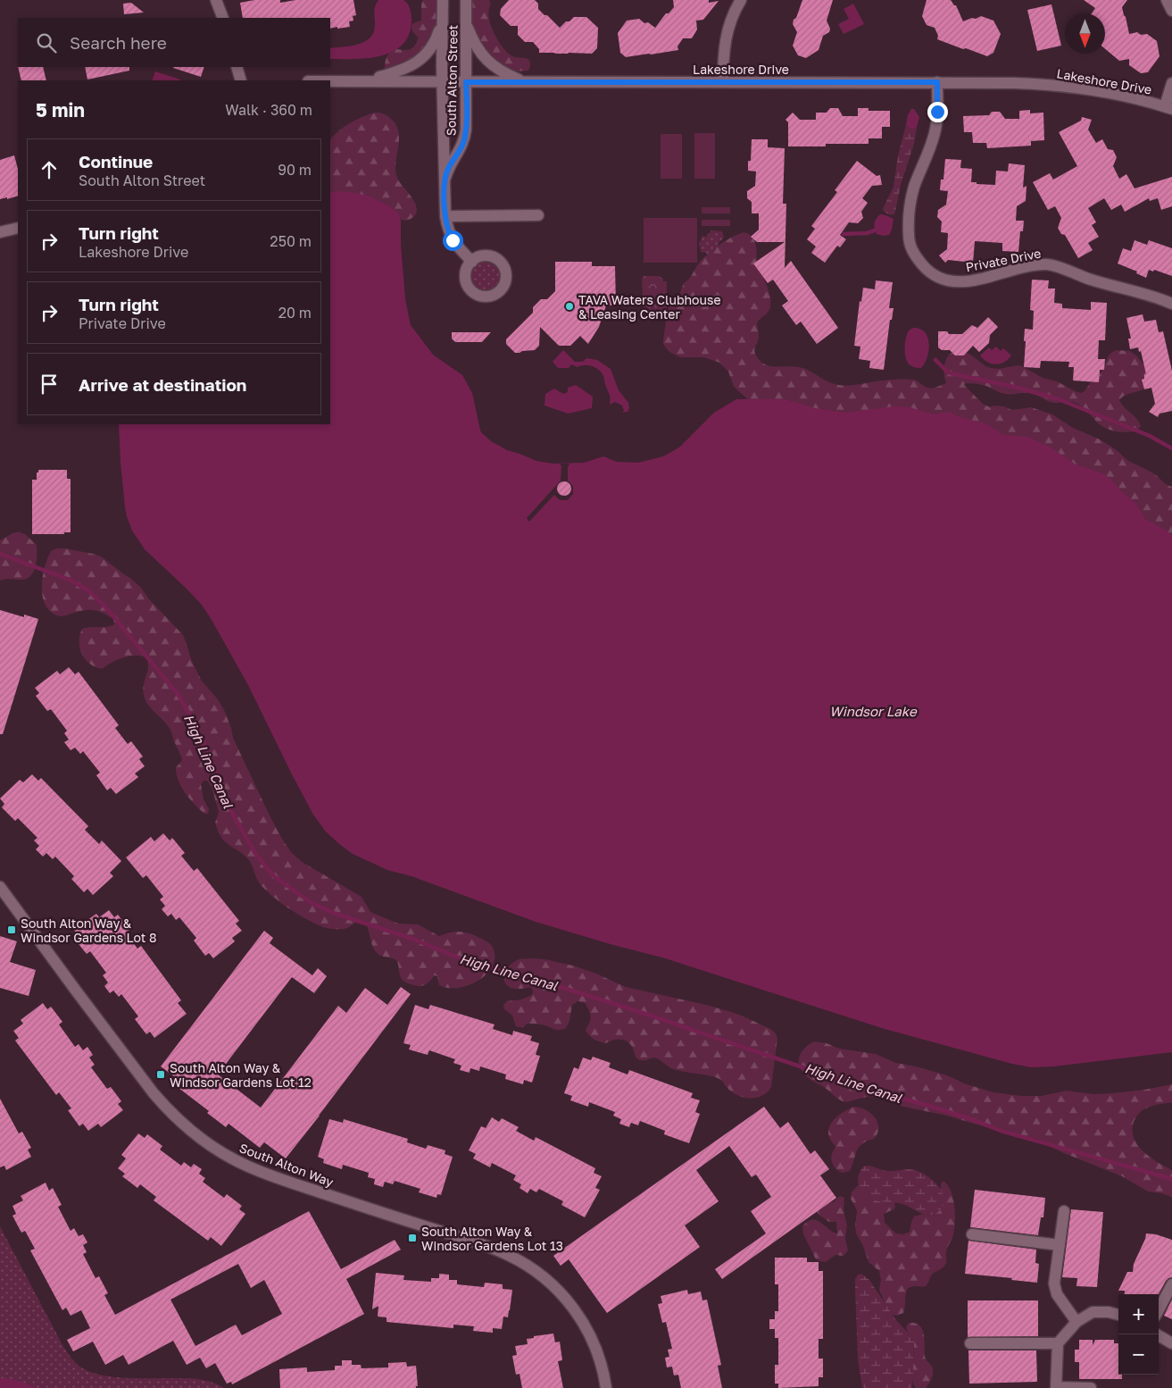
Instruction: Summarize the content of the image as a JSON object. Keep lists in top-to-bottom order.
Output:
{
  "streets": {
    "street": [
      "Lakeshore Drive",
      "South Alton Street",
      "Private Drive",
      "South Alton Way"
    ]
  },
  "crossings": [
    ["Lakeshore Drive", "South Alton Street"],
    ["Lakeshore Drive", "Private Drive"]
  ],
  "water": ["Windsor Lake", "High Line Canal"],
  "places": {
    "other": ["TAVA Waters Clubhouse & Leasing Center"],
    "transit": ["South Alton Way & Windsor Gardens Lot 8", "South Alton Way & Windsor Gardens Lot 12", "South Alton Way & Windsor Gardens Lot 13"]
  },
  "north": "bottom",
  "page": {
    "search": "Search here",
    "heading": ["5 min", "Walk · 360 m"],
    "list": [
      ["Continue", "South Alton Street", "90 m"],
      ["Turn right", "Lakeshore Drive", "250 m"],
      ["Turn right", "Private Drive", "20 m"],
      "Arrive at destination"
    ],
    "map_buttons": ["+", "−"]
  }
}
